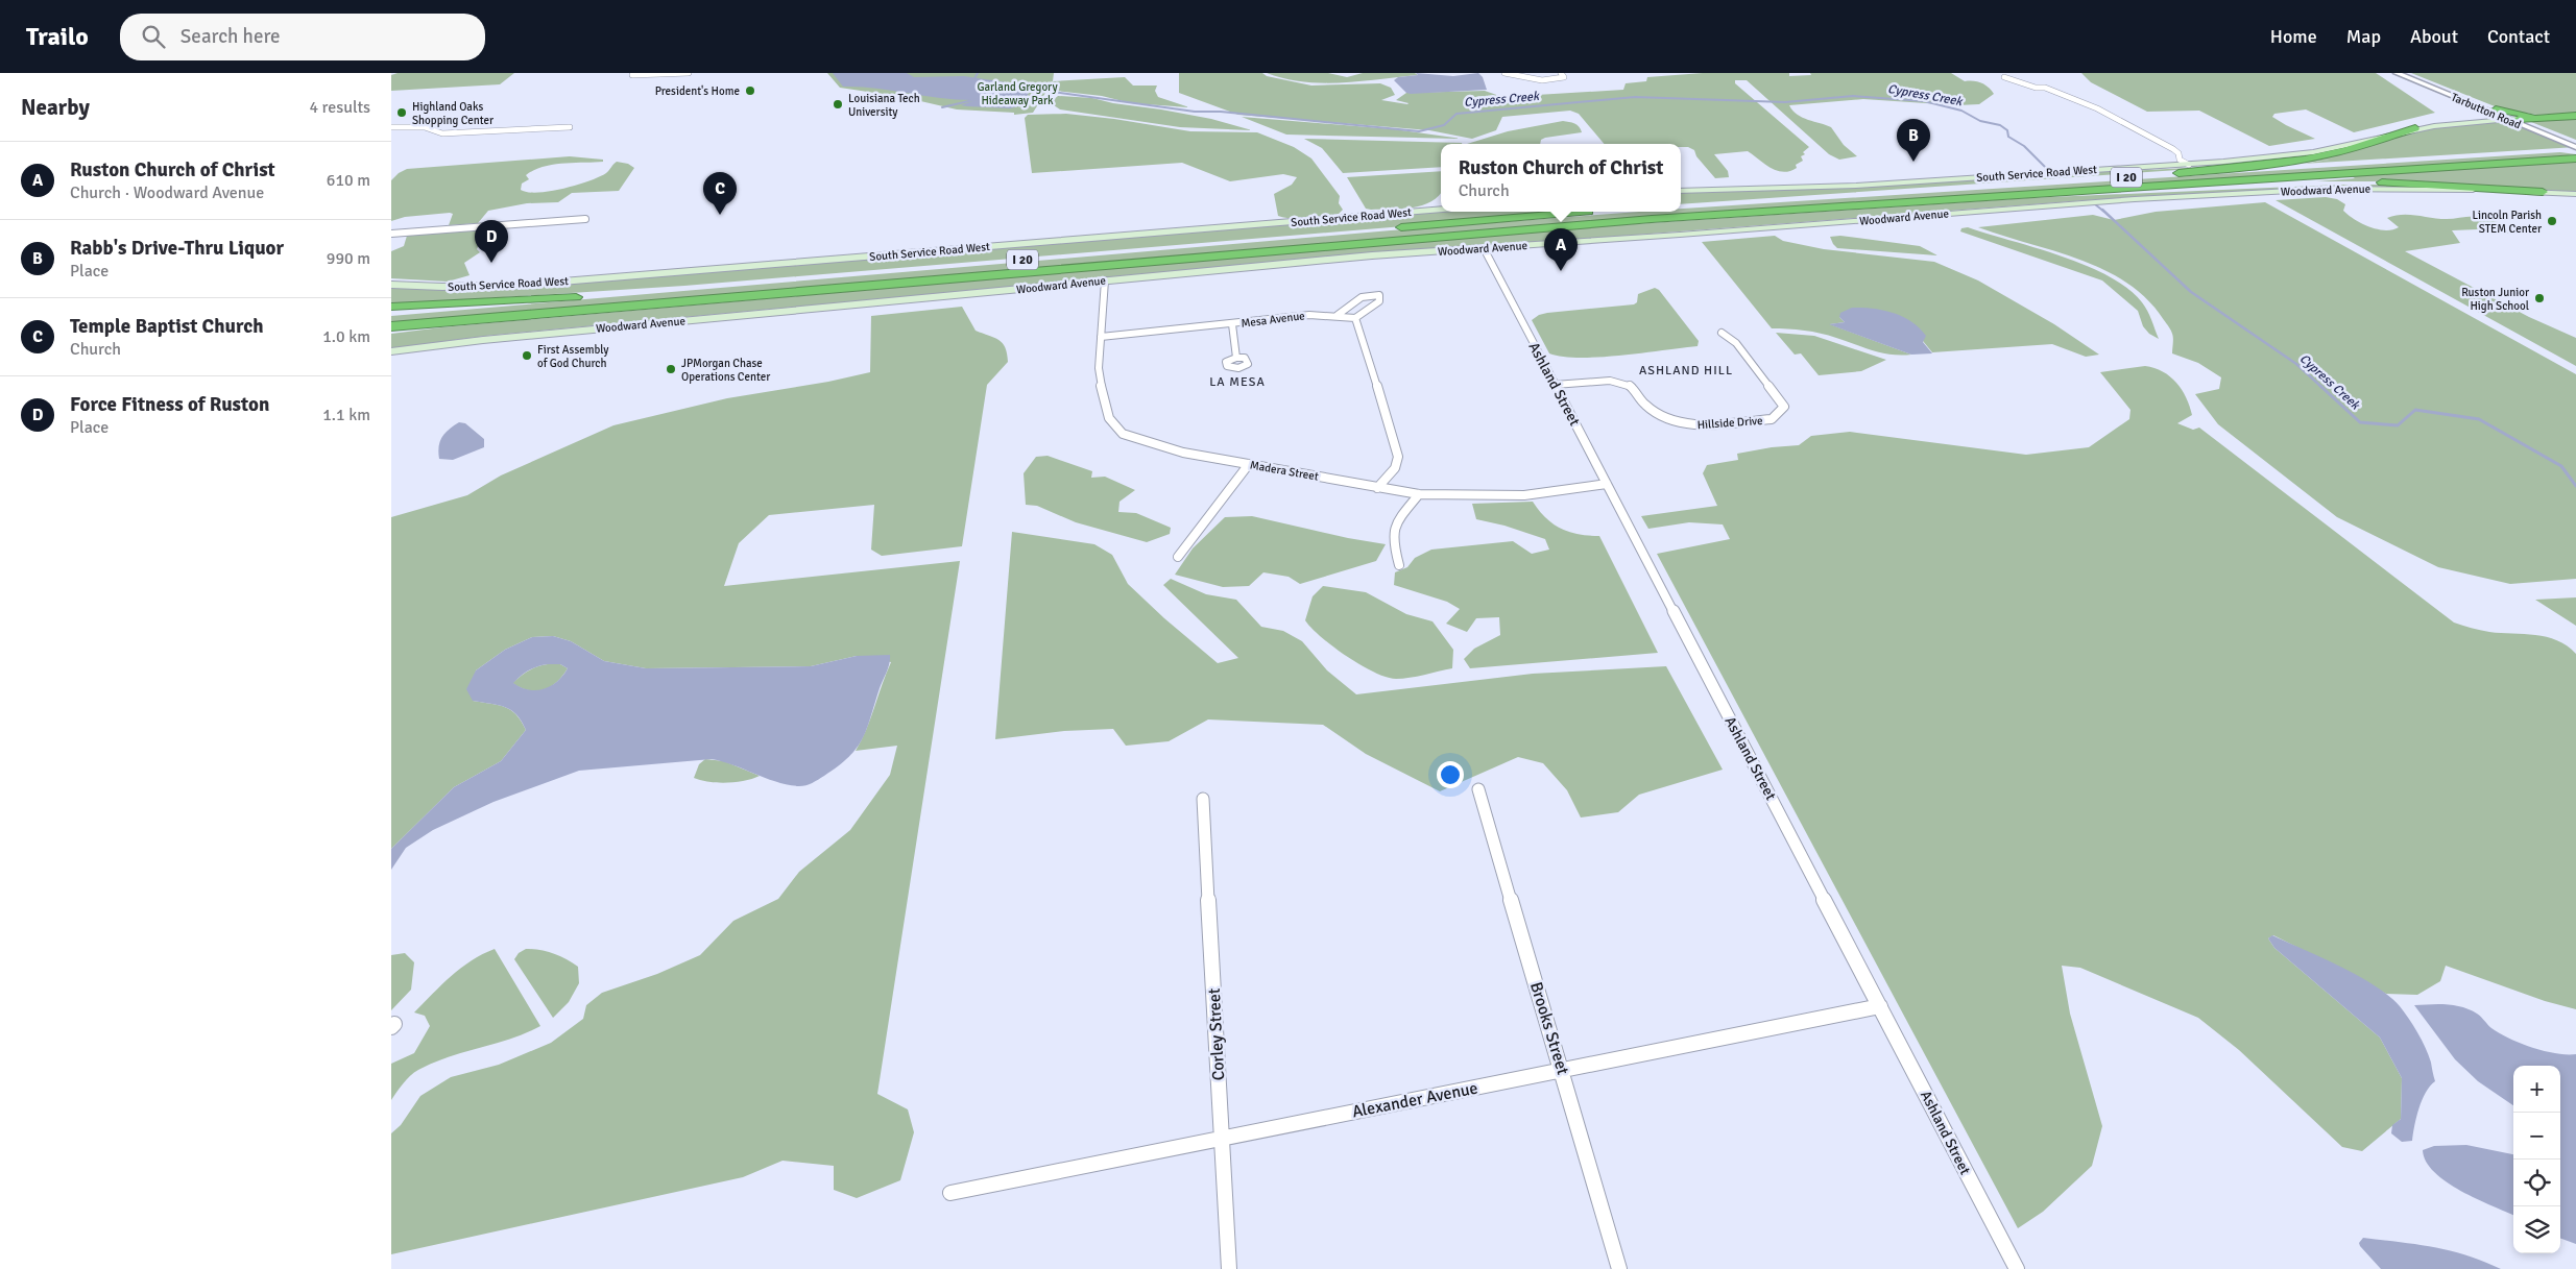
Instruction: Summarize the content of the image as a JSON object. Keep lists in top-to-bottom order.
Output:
{
  "streets": {
    "highway": ["I 20"],
    "main road": ["South Service Road West", "Woodward Avenue"],
    "street": [
      "Tarbutton Road",
      "Mesa Avenue",
      "Ashland Street",
      "Hillside Drive",
      "Madera Street",
      "Brooks Street",
      "Corley Street",
      "Alexander Avenue"
    ]
  },
  "crossings": [
    ["Tarbutton Road", "South Service Road West"],
    ["Tarbutton Road", "I 20"],
    ["Woodward Avenue", "Ashland Street"],
    ["Woodward Avenue", "Madera Street"],
    ["Mesa Avenue", "Madera Street"],
    ["Ashland Street", "Hillside Drive"],
    ["Ashland Street", "Madera Street"],
    ["Ashland Street", "Alexander Avenue"],
    ["Brooks Street", "Alexander Avenue"],
    ["Corley Street", "Alexander Avenue"]
  ],
  "districts": ["ASHLAND HILL", "LA MESA"],
  "water": ["Cypress Creek"],
  "parks": ["Garland Gregory Hideaway Park"],
  "places": [
    "President's Home",
    "Louisiana Tech University",
    "Highland Oaks Shopping Center",
    "Lincoln Parish STEM Center",
    "Ruston Junior High School",
    "First Assembly of God Church",
    "JPMorgan Chase Operations Center"
  ],
  "page": {
    "header": "Trailo",
    "search": "Search here",
    "nav": [
      "Home",
      "Map",
      "About",
      "Contact"
    ],
    "heading": ["Nearby", "4 results"],
    "pins": [
      "B",
      "C",
      "D",
      "A"
    ],
    "list": [
      {
        "mark": "A",
        "name": "Ruston Church of Christ",
        "note": "Church · Woodward Avenue",
        "value": "610 m"
      },
      {
        "mark": "B",
        "name": "Rabb's Drive-Thru Liquor",
        "note": "Place",
        "value": "990 m"
      },
      {
        "mark": "C",
        "name": "Temple Baptist Church",
        "note": "Church",
        "value": "1.0 km"
      },
      {
        "mark": "D",
        "name": "Force Fitness of Ruston",
        "note": "Place",
        "value": "1.1 km"
      }
    ],
    "popup": ["Ruston Church of Christ", "Church"],
    "map_buttons": ["+", "−"]
  }
}
